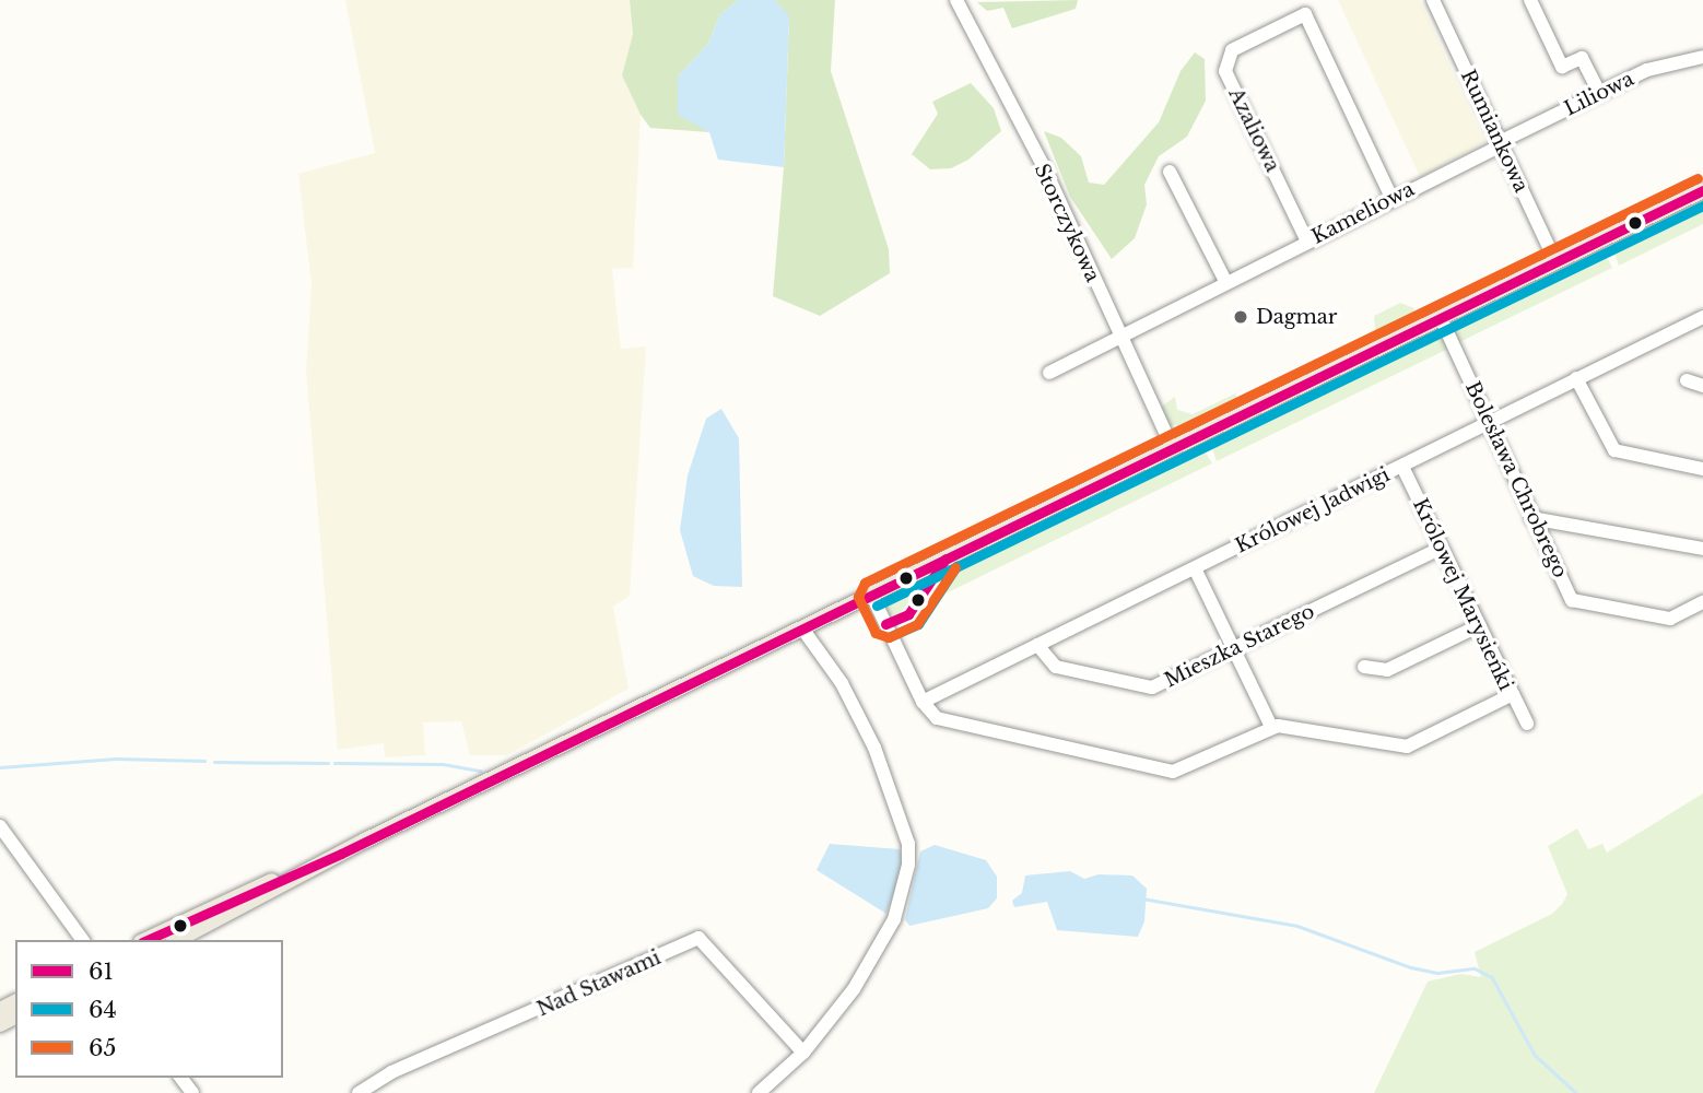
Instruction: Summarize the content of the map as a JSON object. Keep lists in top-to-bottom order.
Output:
{
  "streets": {
    "street": [
      "Liliowa",
      "Azaliowa",
      "Rumiankowa",
      "Kameliowa",
      "Storczykowa",
      "Bolesława Chrobrego",
      "Królowej Jadwigi",
      "Królowej Marysieńki",
      "Mieszka Starego",
      "Nad Stawami"
    ]
  },
  "crossings": [
    ["Liliowa", "Rumiankowa"],
    ["Liliowa", "Kameliowa"],
    ["Azaliowa", "Kameliowa"],
    ["Rumiankowa", "Kameliowa"],
    ["Kameliowa", "Storczykowa"],
    ["Bolesława Chrobrego", "Królowej Jadwigi"],
    ["Królowej Jadwigi", "Królowej Marysieńki"],
    ["Królowej Jadwigi", "Mieszka Starego"],
    ["Królowej Marysieńki", "Mieszka Starego"]
  ],
  "places": ["Dagmar"],
  "lines": ["transit line 65", "transit line 61", "transit line 64"],
  "legend": ["61", "64", "65"]
}
